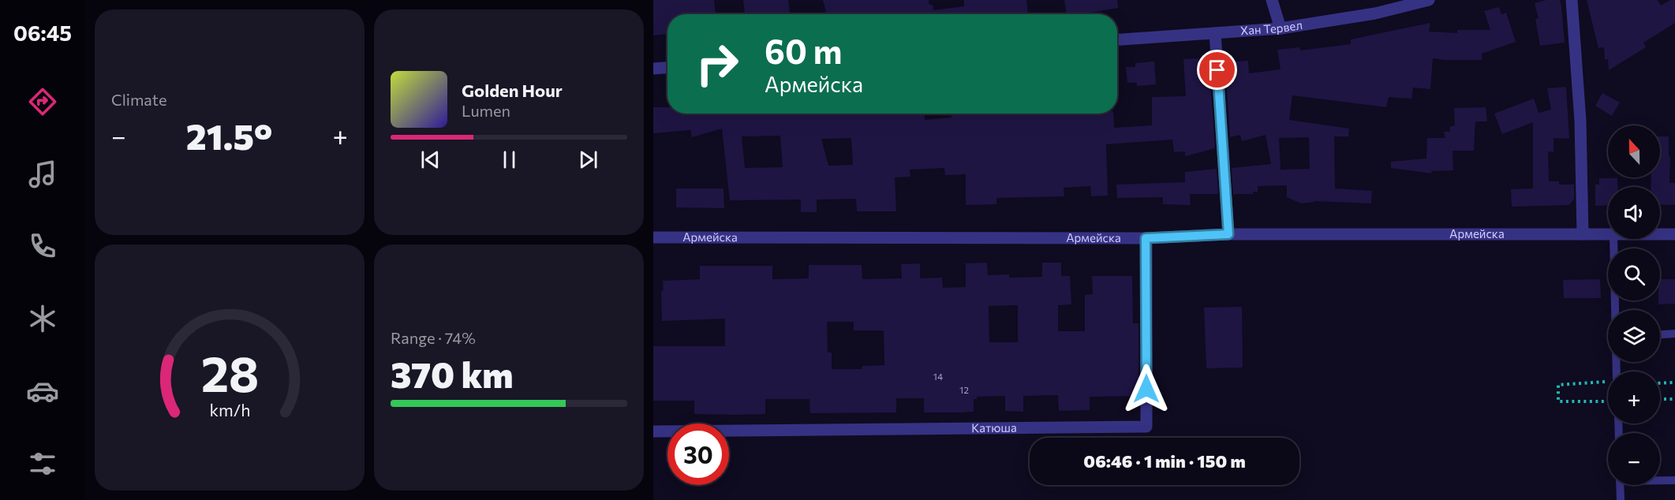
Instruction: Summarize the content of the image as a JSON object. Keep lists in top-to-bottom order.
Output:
{
  "streets": {
    "street": ["Хан Тервел", "Армейска", "Катюша"]
  },
  "crossings": [
    ["Армейска", "Катюша"]
  ],
  "house_numbers": ["14", "12"],
  "north": "top",
  "page": {
    "tabs": "06:45",
    "tile": [
      "Climate",
      ["Range · 74%", "370 km"]
    ],
    "turn": ["60 m", "Армейска"],
    "song": ["Golden Hour", "Lumen"],
    "heat": ["−", "21.5°", "+"],
    "map_buttons": ["+", "−"],
    "limit": "30",
    "trip": "06:46 · 1 min · 150 m",
    "gauge": ["28", "km/h"]
  }
}
